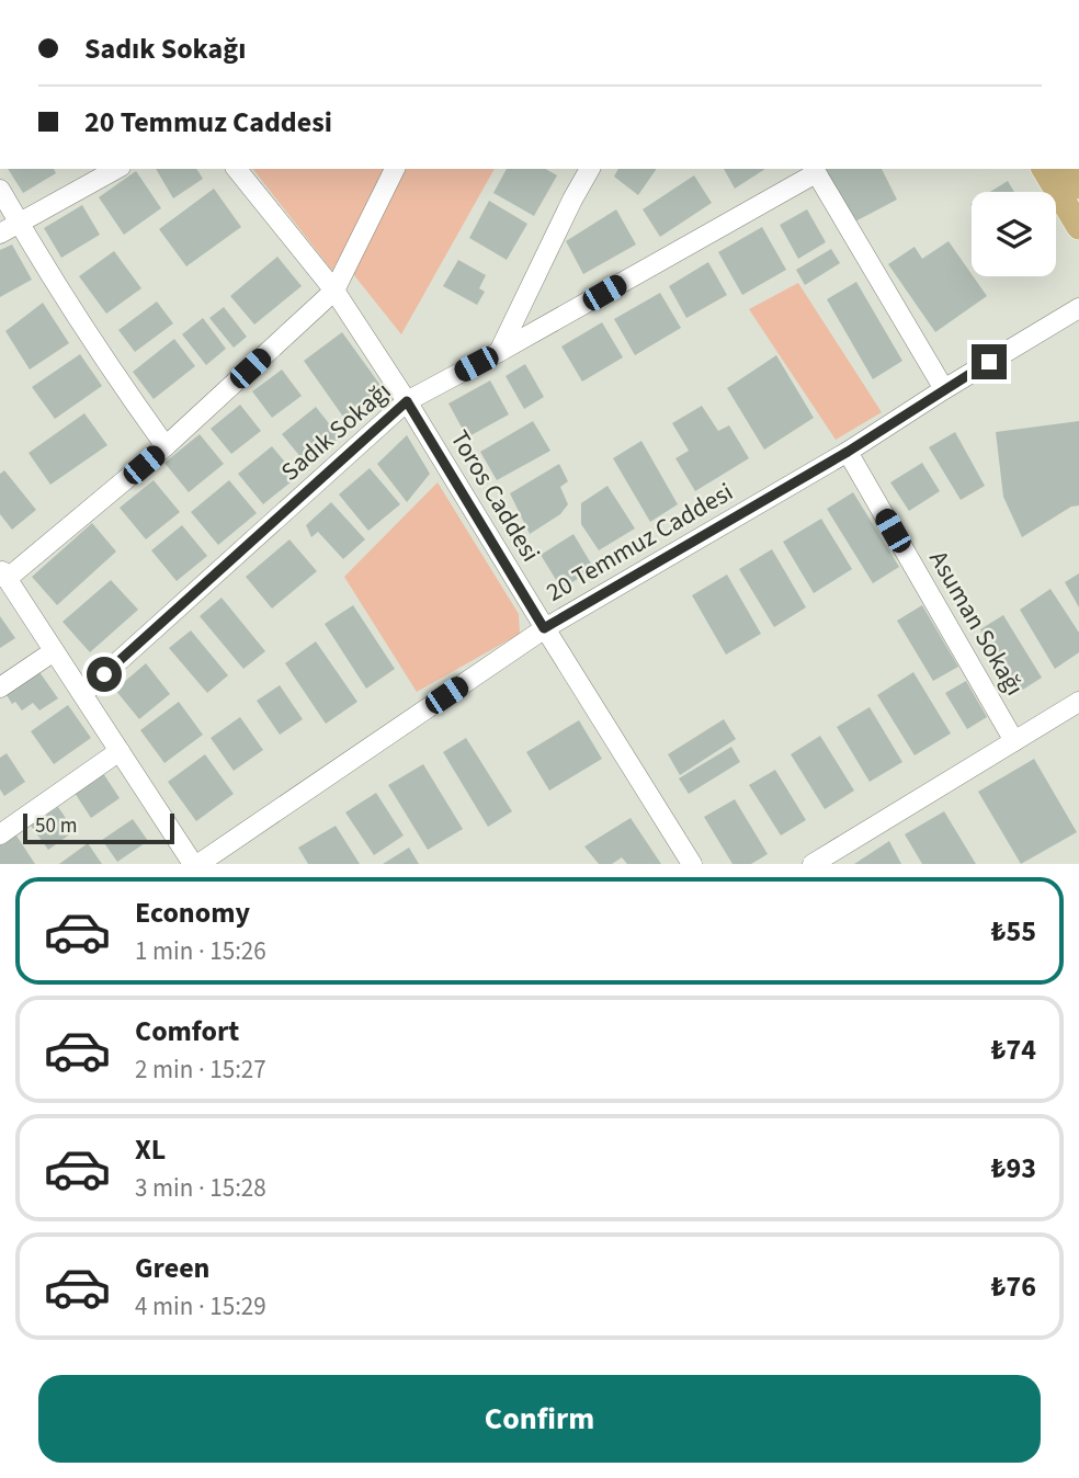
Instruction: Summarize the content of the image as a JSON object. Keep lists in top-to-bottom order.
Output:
{
  "streets": {
    "street": [
      "Sadık Sokağı",
      "Toros Caddesi",
      "20 Temmuz Caddesi",
      "Asuman Sokağı"
    ]
  },
  "crossings": [
    ["Sadık Sokağı", "Toros Caddesi"],
    ["Toros Caddesi", "20 Temmuz Caddesi"],
    ["20 Temmuz Caddesi", "Asuman Sokağı"]
  ],
  "scale_bar": "50 m",
  "page": {
    "banner": ["Sadık Sokağı", "20 Temmuz Caddesi"],
    "scale": "50 m",
    "list": [
      {
        "name": "Economy",
        "note": "1 min · 15:26",
        "value": "₺55"
      },
      {
        "name": "Comfort",
        "note": "2 min · 15:27",
        "value": "₺74"
      },
      {
        "name": "XL",
        "note": "3 min · 15:28",
        "value": "₺93"
      },
      {
        "name": "Green",
        "note": "4 min · 15:29",
        "value": "₺76"
      }
    ],
    "buttons": "Confirm"
  }
}
